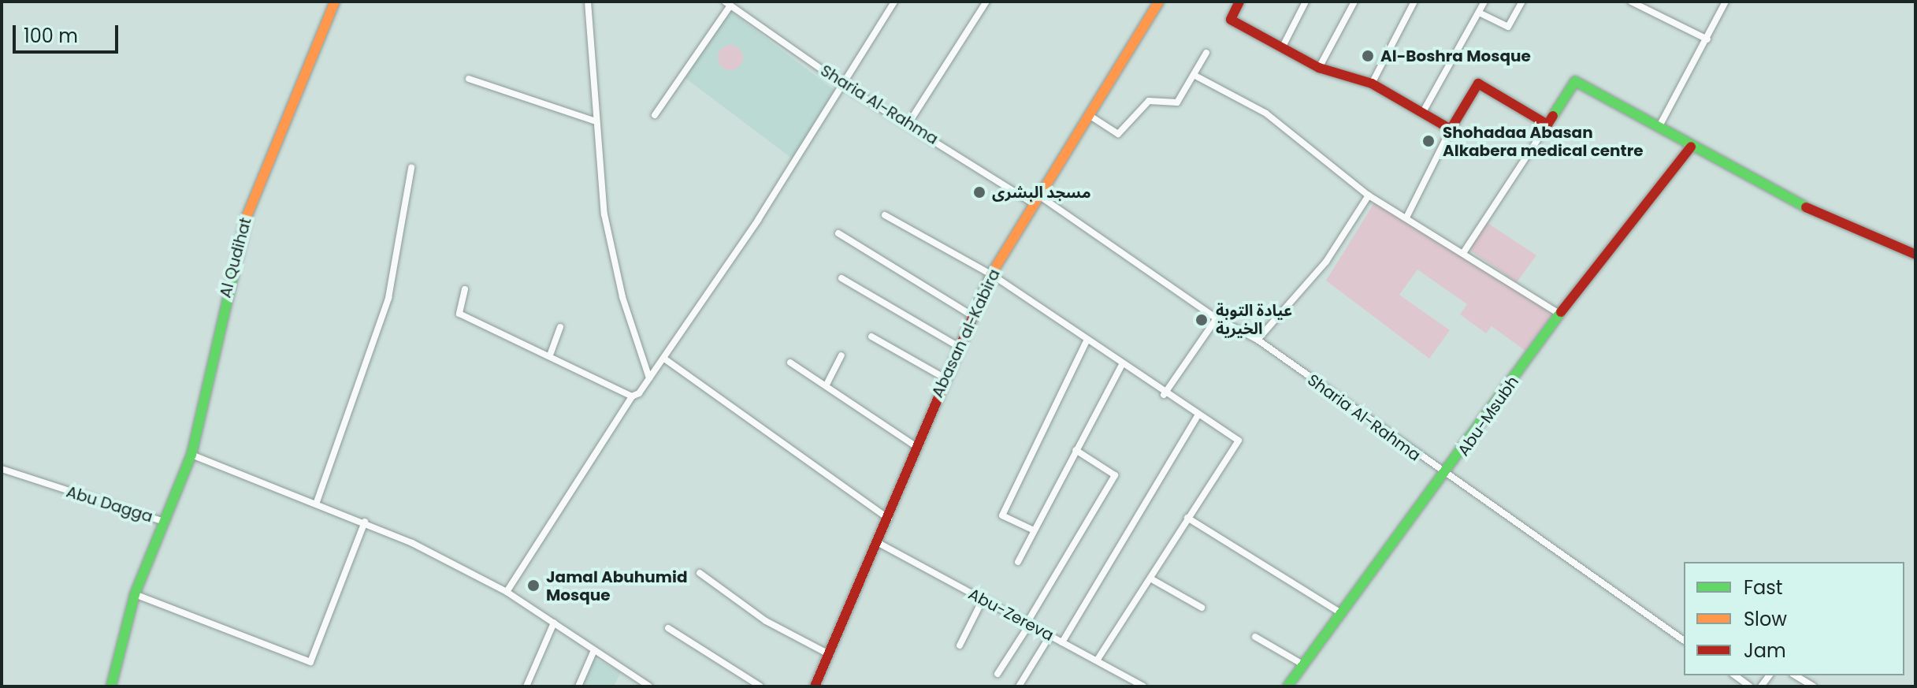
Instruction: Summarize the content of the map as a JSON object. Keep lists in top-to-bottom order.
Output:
{
  "streets": {
    "street": [
      "Sharia Al-Rahma",
      "Al Qudihat",
      "Abasan al-Kabira",
      "Abu-Msubh",
      "Abu Dagga",
      "Abu-Zereva"
    ]
  },
  "crossings": [
    ["Sharia Al-Rahma", "Abasan al-Kabira"],
    ["Sharia Al-Rahma", "Abu-Msubh"],
    ["Al Qudihat", "Abu Dagga"],
    ["Abasan al-Kabira", "Abu-Zereva"]
  ],
  "places": [
    "Al-Boshra Mosque",
    "Shohadaa Abasan Alkabera medical centre",
    "مسجد البشرى",
    "عيادة التوبة الخيرية",
    "Jamal Abuhumid Mosque"
  ],
  "legend": ["Fast", "Slow", "Jam"],
  "scale_bar": "100 m"
}
